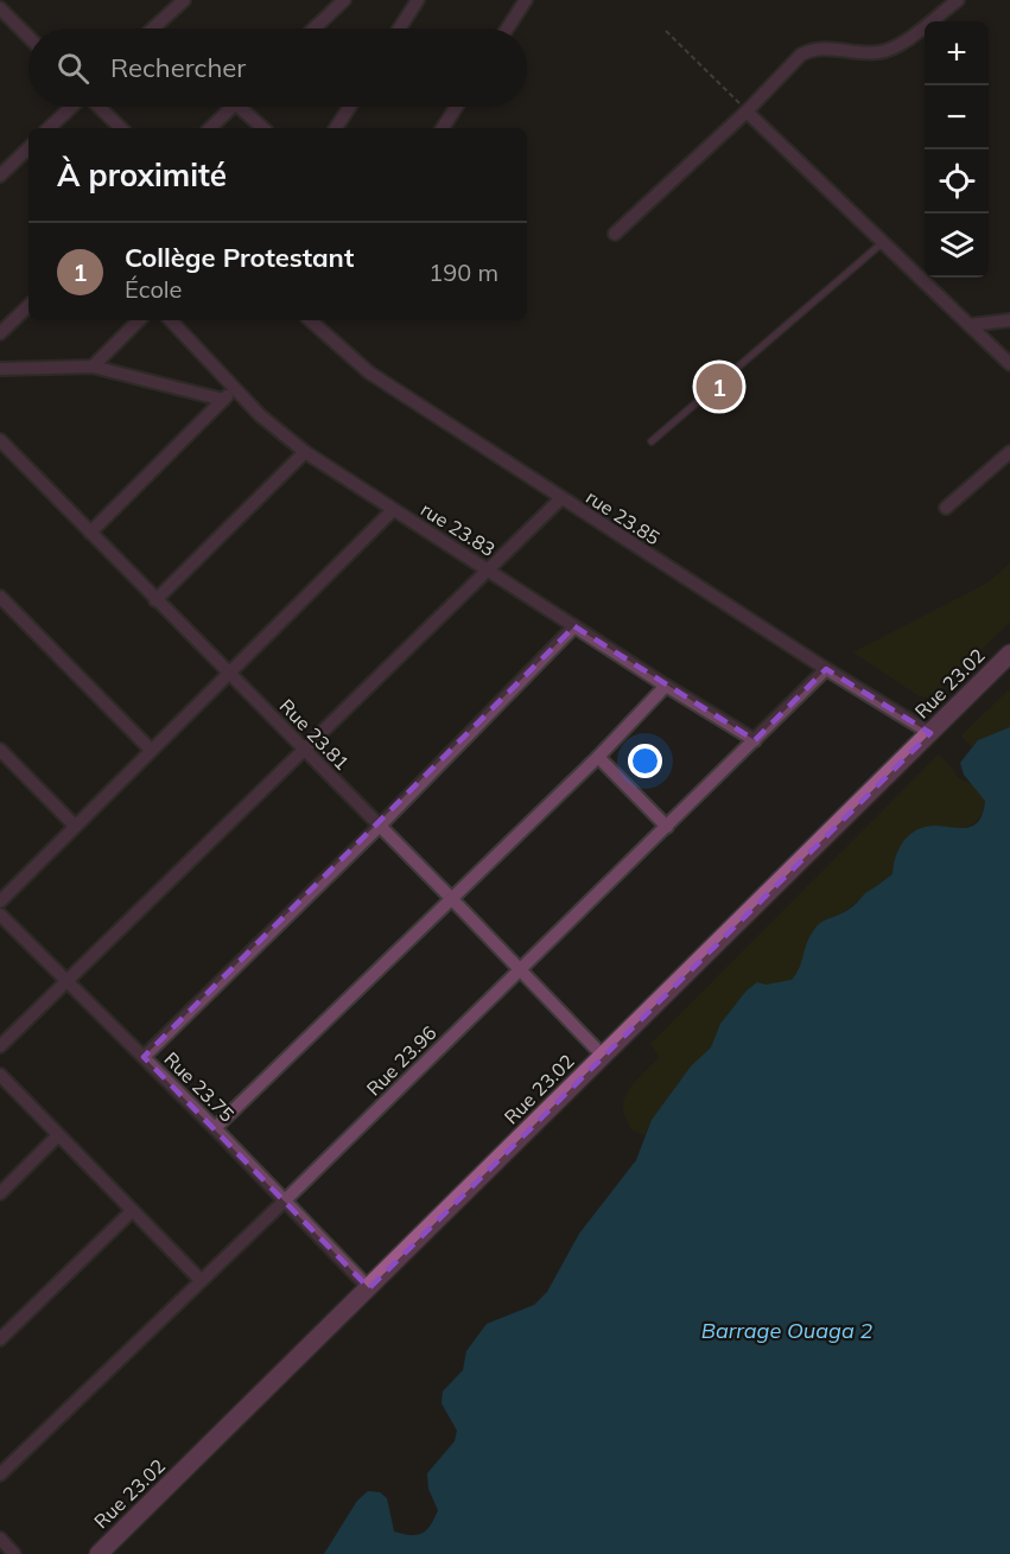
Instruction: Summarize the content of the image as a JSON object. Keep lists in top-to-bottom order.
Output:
{
  "streets": {
    "street": [
      "rue 23.85",
      "rue 23.83",
      "Rue 23.02",
      "Rue 23.81",
      "Rue 23.96",
      "Rue 23.75"
    ]
  },
  "crossings": [
    ["rue 23.85", "Rue 23.02"],
    ["rue 23.85", "Rue 23.96"],
    ["rue 23.83", "Rue 23.96"],
    ["Rue 23.02", "Rue 23.81"],
    ["Rue 23.02", "Rue 23.75"],
    ["Rue 23.81", "Rue 23.96"],
    ["Rue 23.96", "Rue 23.75"]
  ],
  "water": ["Barrage Ouaga 2"],
  "page": {
    "map_buttons": ["+", "−"],
    "search": "Rechercher",
    "heading": "À proximité",
    "list": [
      {
        "mark": "1",
        "name": "Collège Protestant",
        "note": "École",
        "value": "190 m"
      }
    ],
    "pins": "1"
  }
}
